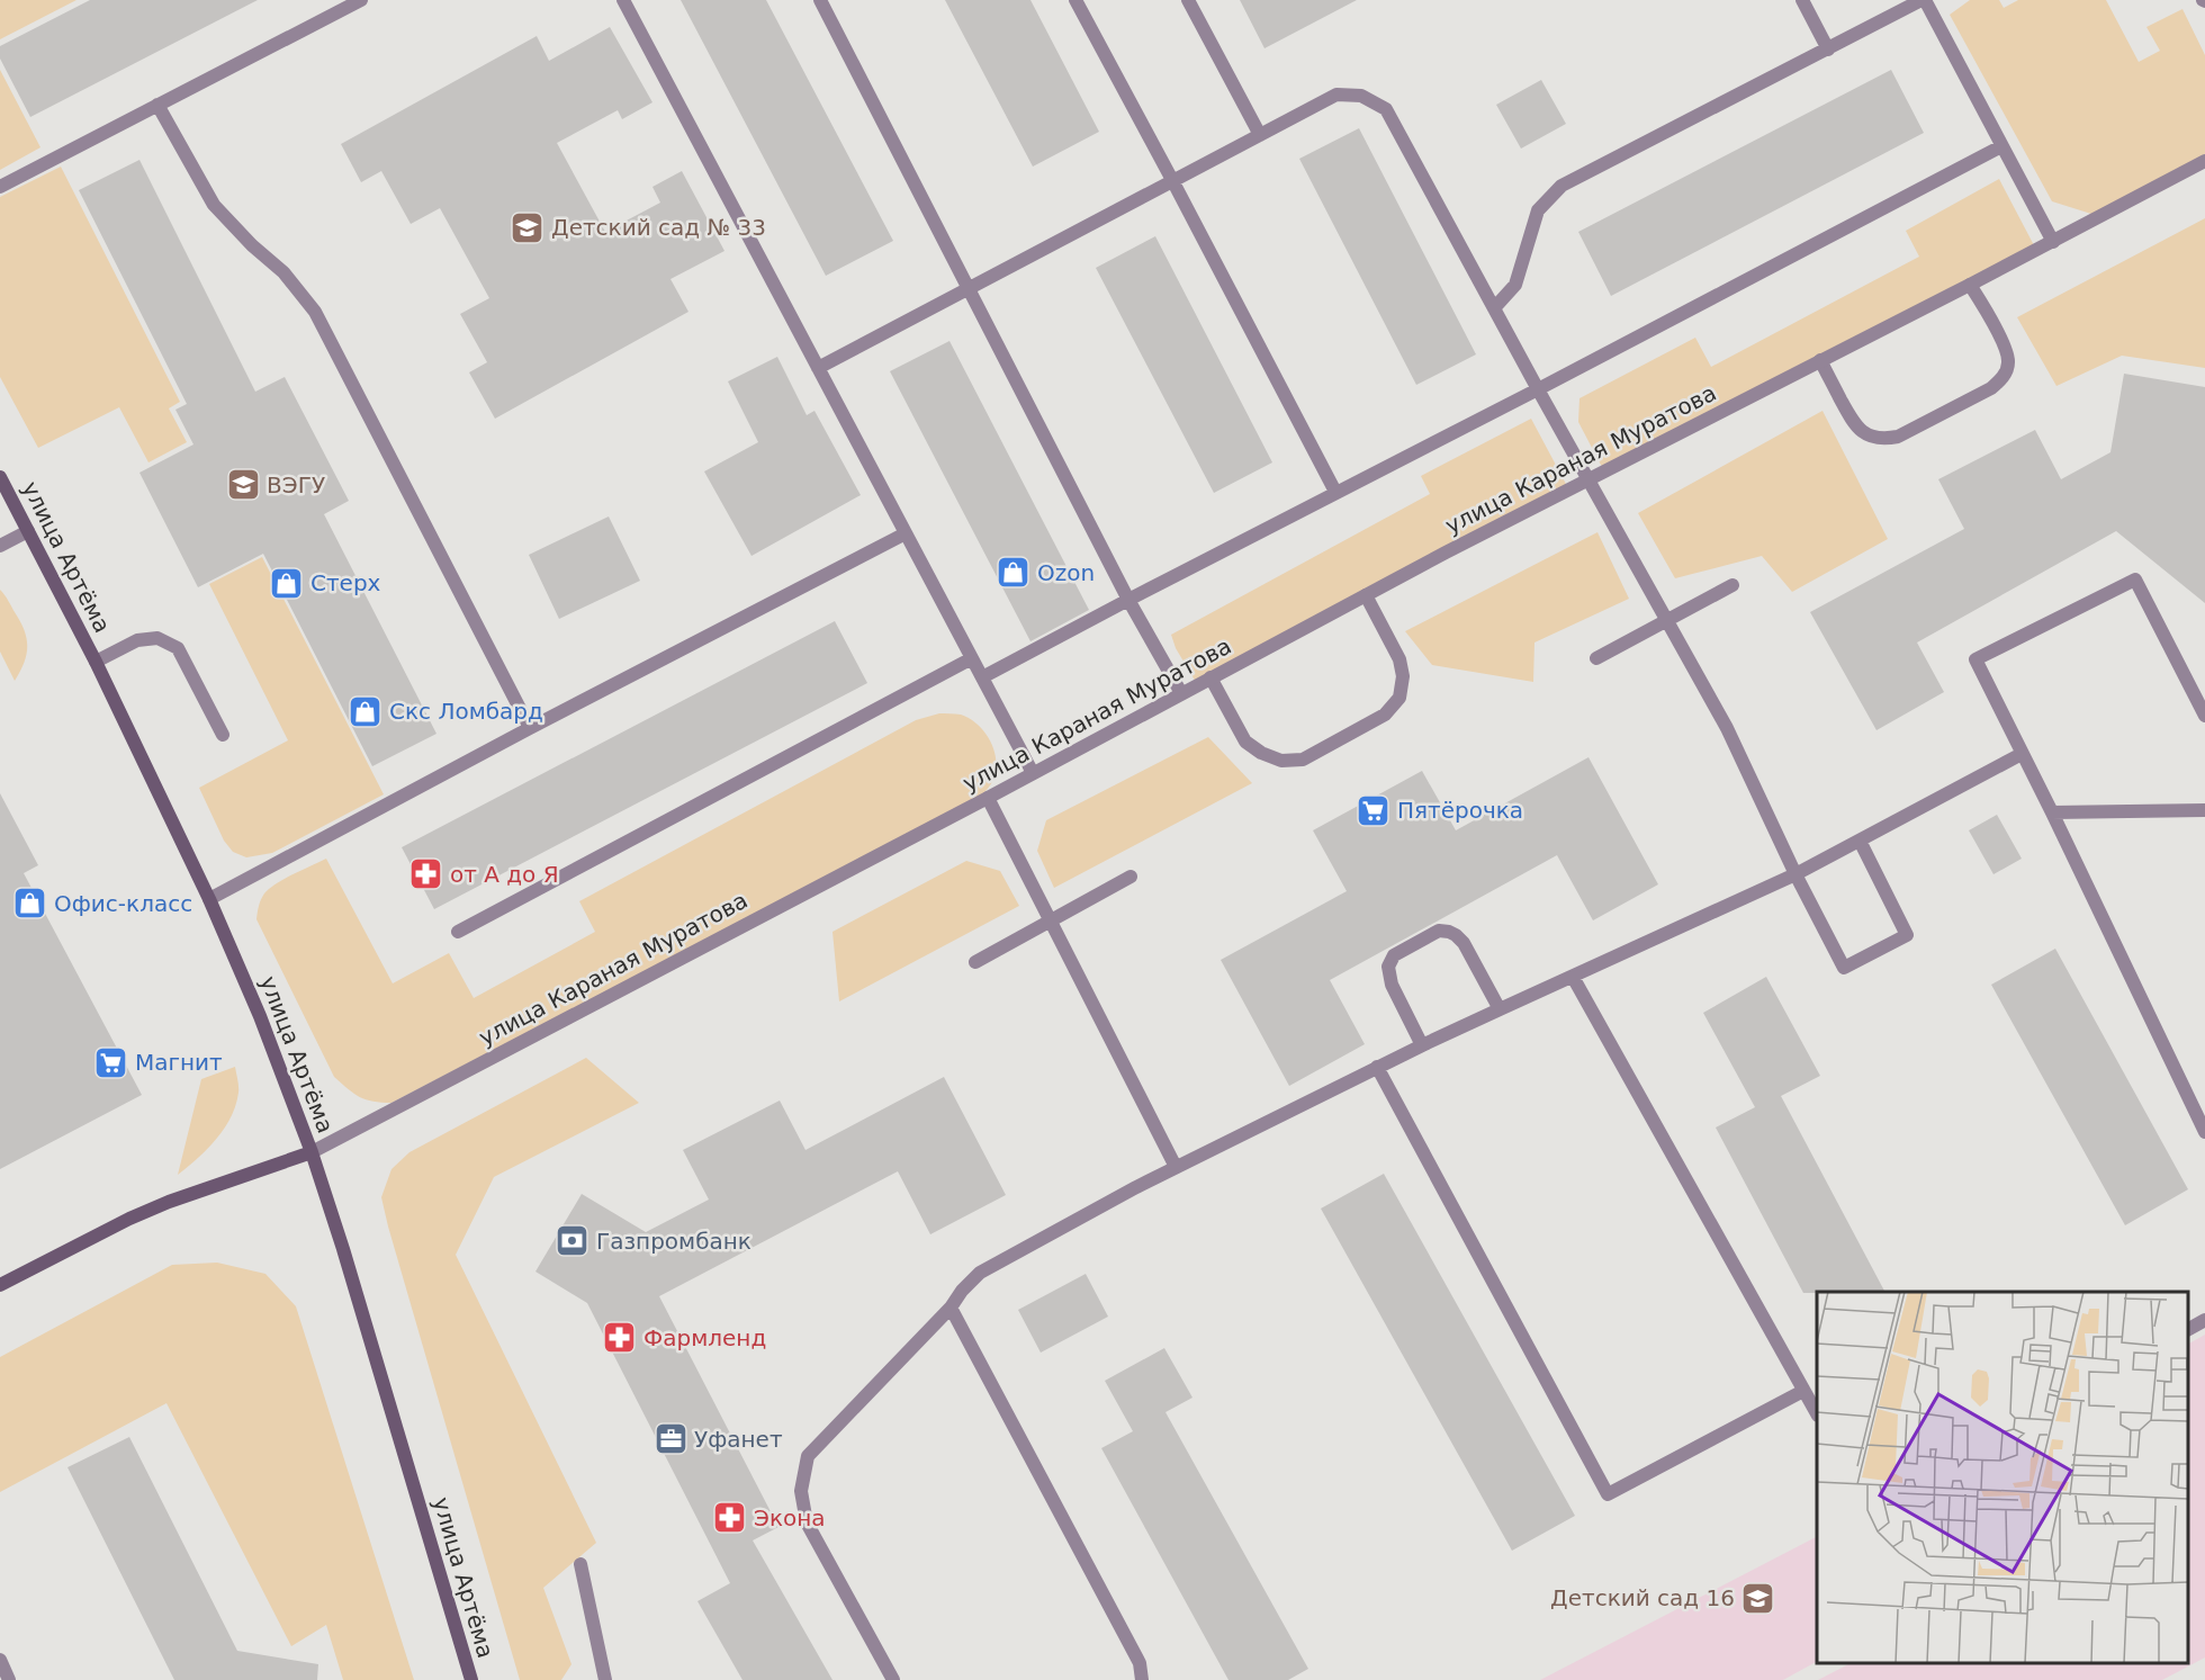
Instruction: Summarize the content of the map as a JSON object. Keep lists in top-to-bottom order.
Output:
{
  "streets": {
    "main road": ["улица Караная Муратова", "улица Артёма"]
  },
  "crossings": [
    ["улица Караная Муратова", "улица Артёма"]
  ],
  "places": {
    "school or university": ["Детский сад № 33", "ВЭГУ", "Детский сад 16"],
    "shop": [
      "Ozon",
      "Стерх",
      "Скс Ломбард",
      "Офис-класс"
    ],
    "supermarket": ["Пятёрочка", "Магнит"],
    "pharmacy": ["от А до Я", "Фармленд", "Экона"],
    "bank": ["Газпромбанк"],
    "office": ["Уфанет"]
  }
}
